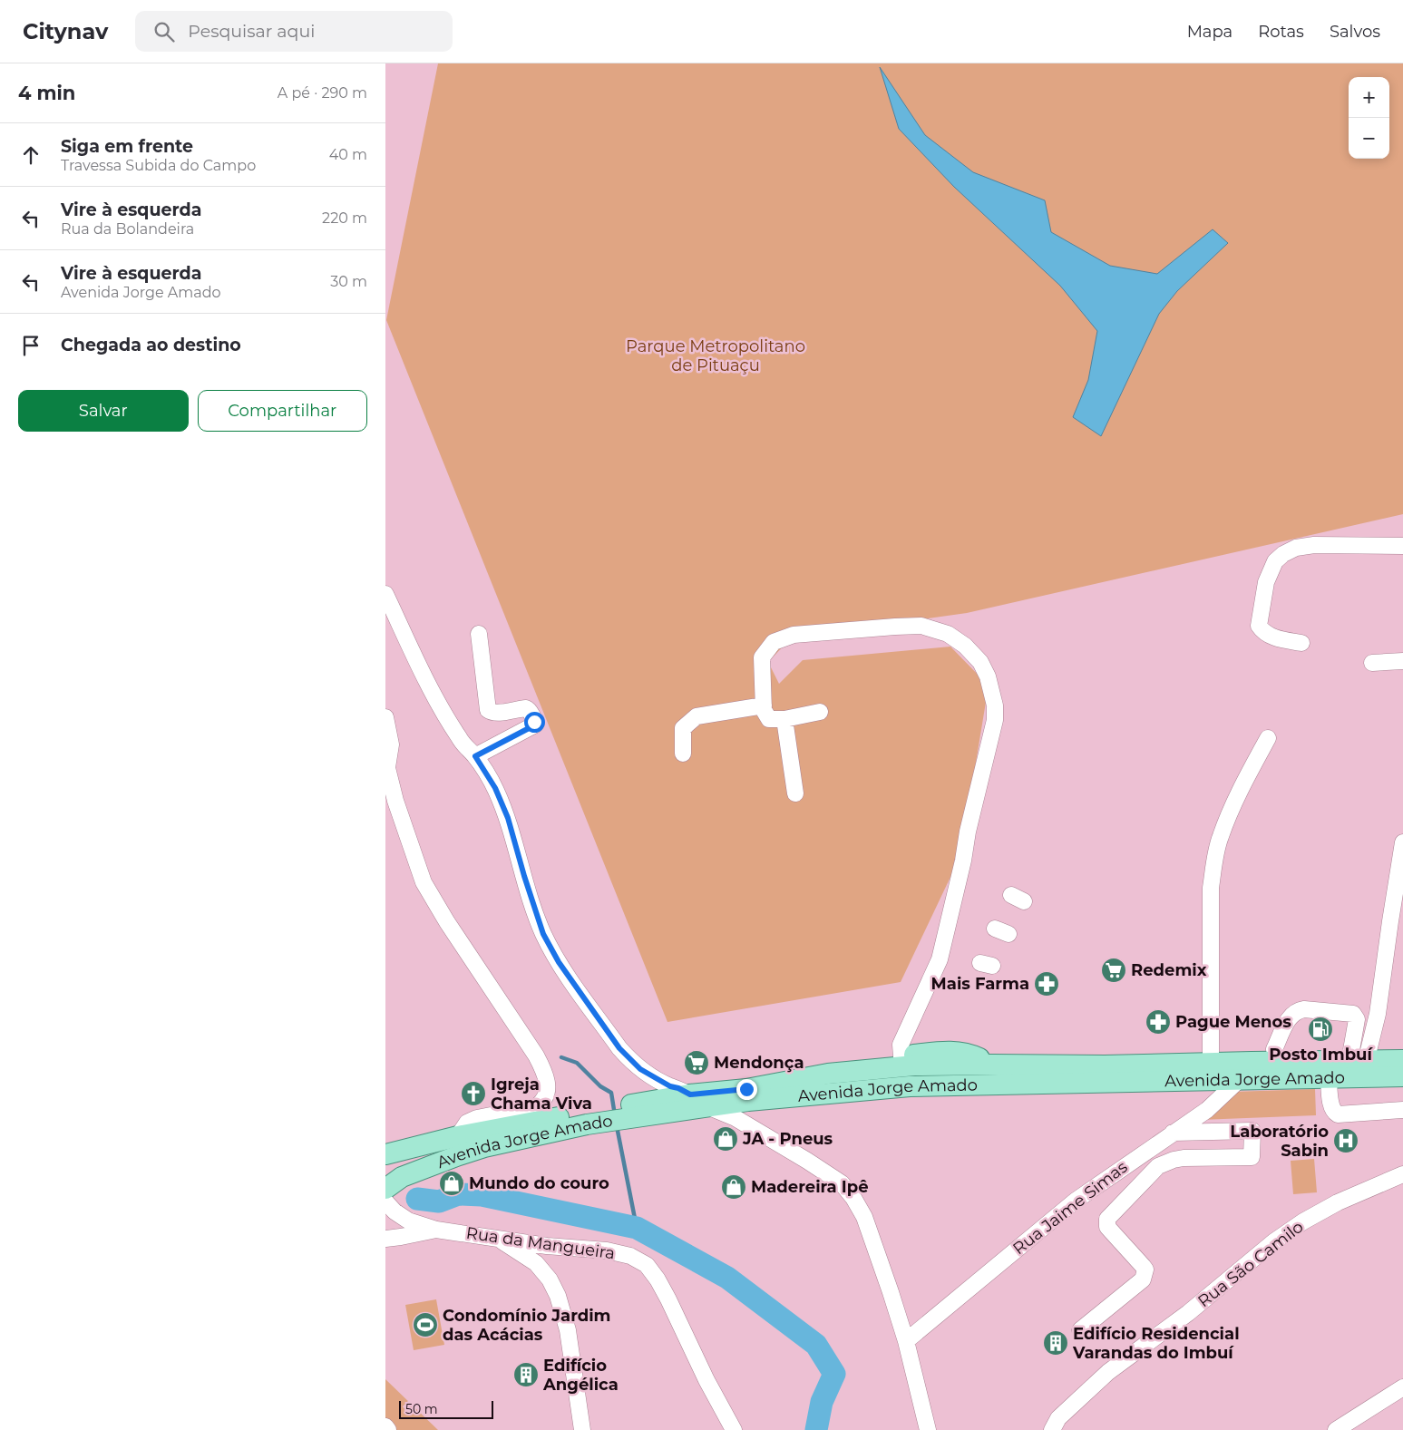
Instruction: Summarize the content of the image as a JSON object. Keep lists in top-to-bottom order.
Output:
{
  "streets": {
    "main road": ["Avenida Jorge Amado"],
    "street": ["Rua Jaime Simas", "Rua da Mangueira", "Rua São Camilo"]
  },
  "crossings": [
    ["Avenida Jorge Amado", "Rua Jaime Simas"]
  ],
  "parks": ["Parque Metropolitano de Pituaçu"],
  "places": {
    "supermarket": ["Redemix", "Mendonça"],
    "pharmacy": ["Mais Farma", "Pague Menos"],
    "fuel station": ["Posto Imbuí"],
    "church": ["Igreja Chama Viva"],
    "shop": ["JA - Pneus", "Mundo do couro", "Madereira Ipê"],
    "hospital": ["Laboratório Sabin"],
    "sports": ["Condomínio Jardim das Acácias"],
    "building": ["Edifício Residencial Varandas do Imbuí", "Edifício Angélica"]
  },
  "scale_bar": "50 m",
  "page": {
    "header": "Citynav",
    "search": "Pesquisar aqui",
    "nav": ["Mapa", "Rotas", "Salvos"],
    "heading": ["4 min", "A pé · 290 m"],
    "map_buttons": ["+", "−"],
    "list": [
      ["Siga em frente", "Travessa Subida do Campo", "40 m"],
      ["Vire à esquerda", "Rua da Bolandeira", "220 m"],
      ["Vire à esquerda", "Avenida Jorge Amado", "30 m"],
      "Chegada ao destino"
    ],
    "buttons": ["Salvar", "Compartilhar"],
    "scale": "50 m"
  }
}
